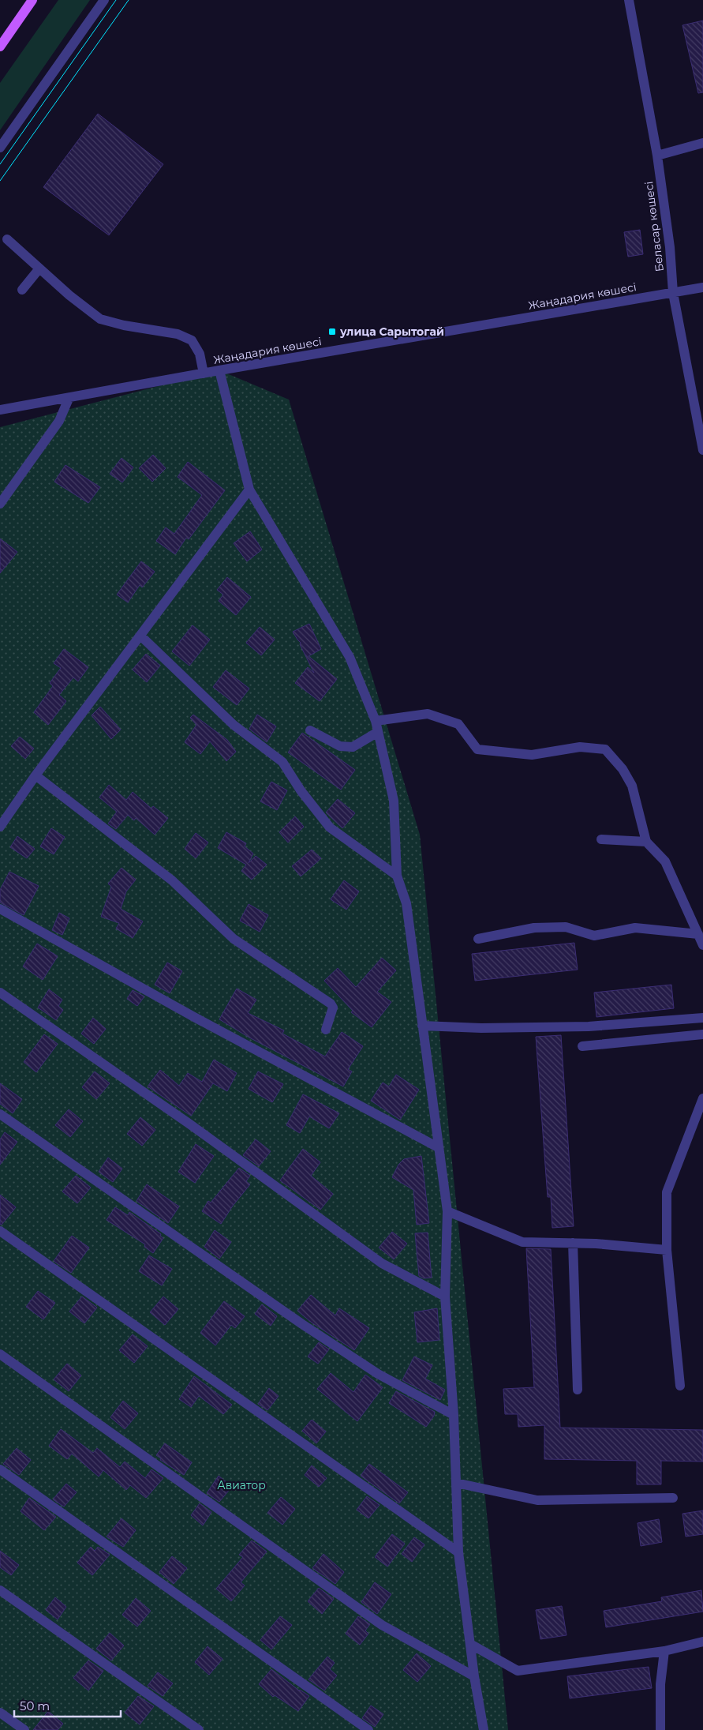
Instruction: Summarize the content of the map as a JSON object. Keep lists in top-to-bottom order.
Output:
{
  "streets": {
    "street": ["Беласар көшесі", "Жаңадария көшесі"]
  },
  "crossings": [
    ["Беласар көшесі", "Жаңадария көшесі"]
  ],
  "parks": ["Авиатор"],
  "places": {
    "transit": ["улица Сарытогай"]
  },
  "scale_bar": "50 m"
}
